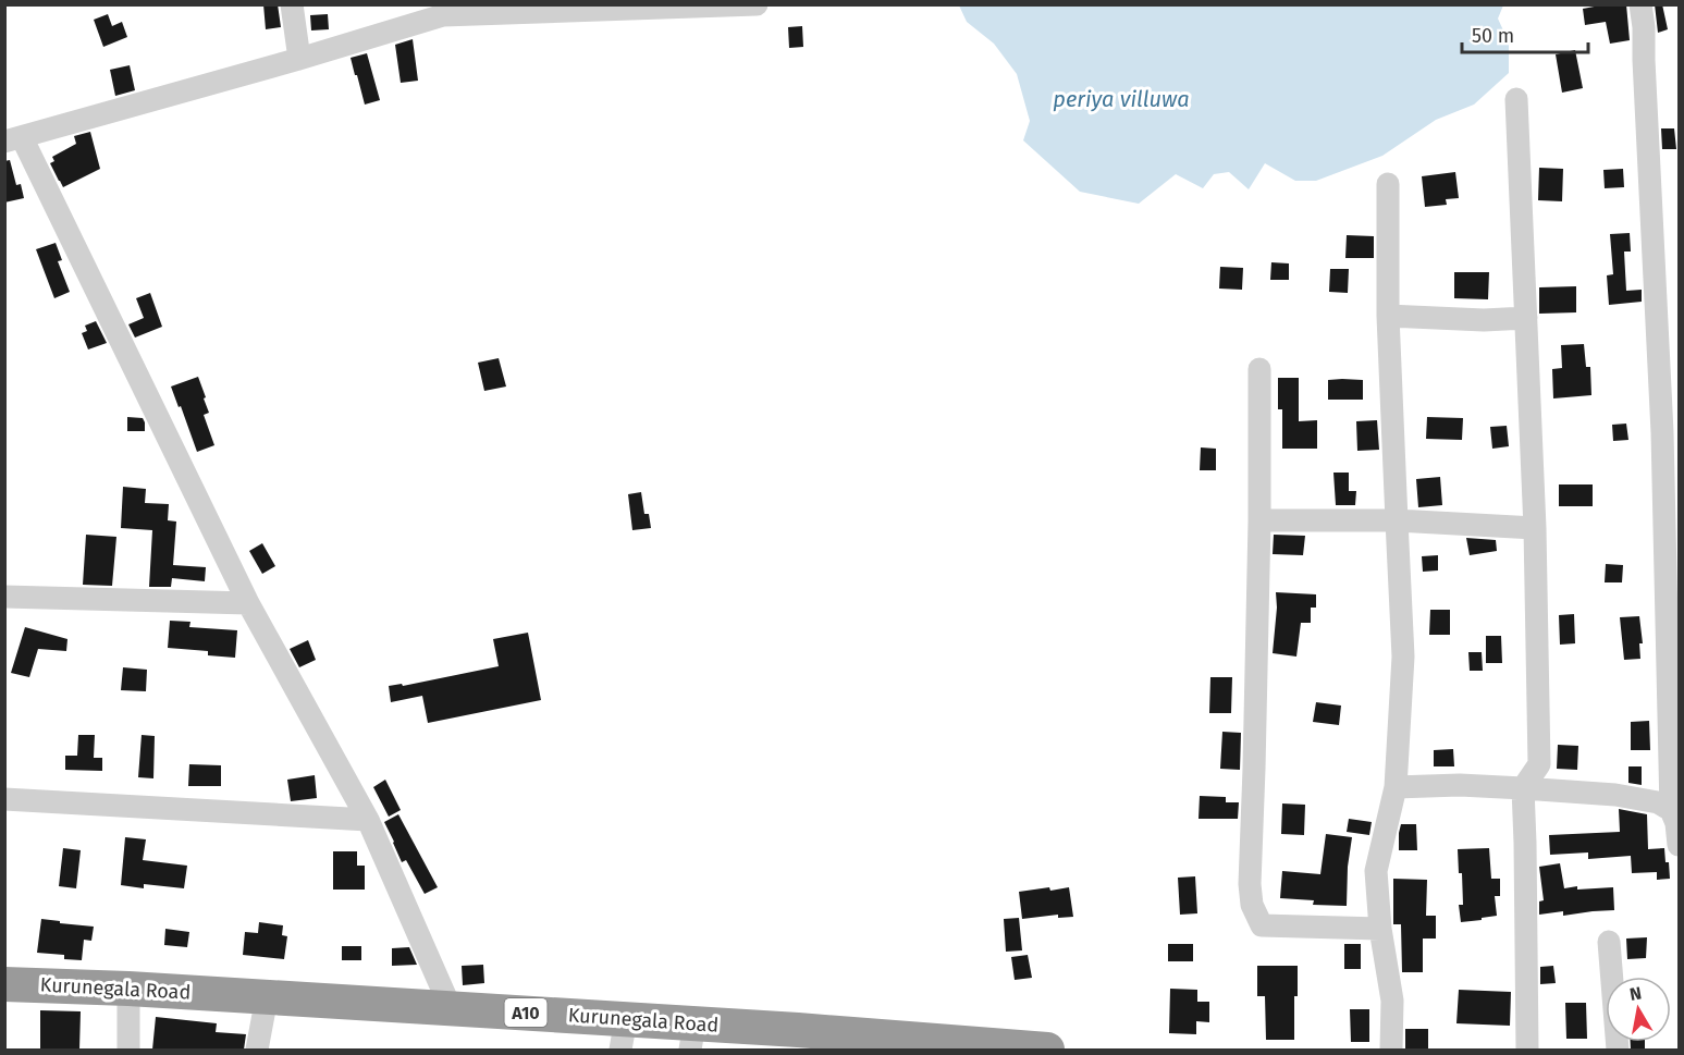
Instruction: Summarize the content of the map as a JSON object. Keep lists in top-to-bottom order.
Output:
{
  "streets": {
    "highway": ["Kurunegala Road", "A10"]
  },
  "water": ["periya villuwa"],
  "scale_bar": "50 m",
  "north": "top"
}
